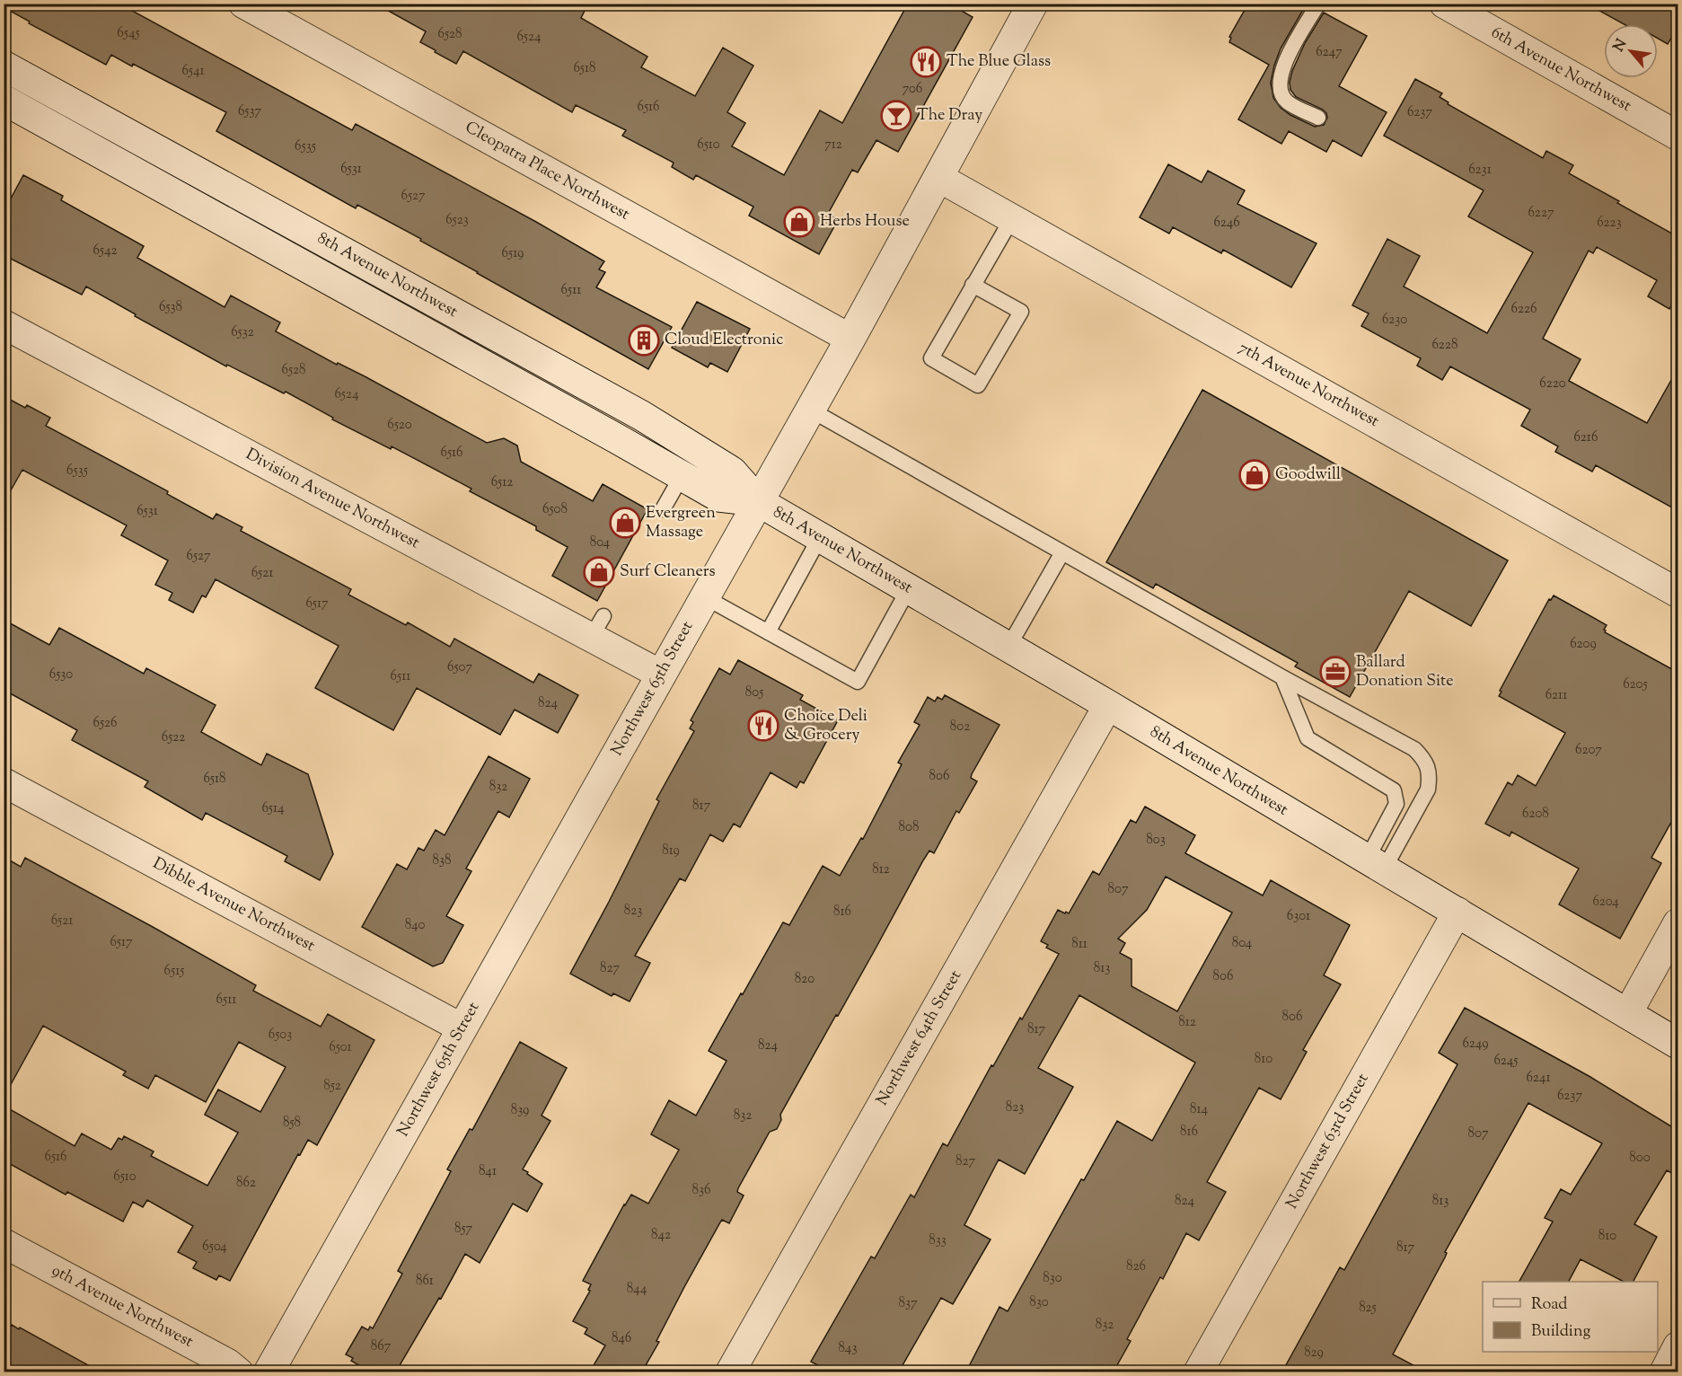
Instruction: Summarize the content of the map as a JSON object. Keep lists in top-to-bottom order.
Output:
{
  "streets": {
    "main road": ["8th Avenue Northwest", "Northwest 65th Street"],
    "street": [
      "6th Avenue Northwest",
      "Cleopatra Place Northwest",
      "7th Avenue Northwest",
      "Division Avenue Northwest",
      "Dibble Avenue Northwest",
      "Northwest 64th Street",
      "Northwest 63rd Street",
      "9th Avenue Northwest"
    ]
  },
  "crossings": [
    ["Cleopatra Place Northwest", "Northwest 65th Street"],
    ["8th Avenue Northwest", "Northwest 65th Street"],
    ["8th Avenue Northwest", "Northwest 64th Street"],
    ["8th Avenue Northwest", "Northwest 63rd Street"],
    ["7th Avenue Northwest", "Northwest 65th Street"],
    ["Division Avenue Northwest", "Northwest 65th Street"],
    ["Northwest 65th Street", "Dibble Avenue Northwest"]
  ],
  "places": {
    "restaurant": ["The Blue Glass", "Choice Deli & Grocery"],
    "bar": ["The Dray"],
    "shop": [
      "Herbs House",
      "Goodwill",
      "Evergreen Massage",
      "Surf Cleaners"
    ],
    "building": ["Cloud Electronic"],
    "office": ["Ballard Donation Site"]
  },
  "house_numbers": [
    "6545",
    "6528",
    "6524",
    "6247",
    "6518",
    "6541",
    "706",
    "6516",
    "6537",
    "6237",
    "6510",
    "712",
    "6535",
    "6531",
    "6231",
    "6527",
    "6227",
    "6523",
    "6246",
    "6223",
    "6542",
    "6519",
    "6511",
    "6538",
    "6226",
    "6230",
    "6532",
    "6228",
    "6528",
    "6220",
    "6524",
    "6520",
    "6216",
    "6516",
    "6535",
    "6512",
    "6508",
    "6531",
    "804",
    "6527",
    "6521",
    "6517",
    "6209",
    "6507",
    "6530",
    "6511",
    "6205",
    "805",
    "6211",
    "824",
    "6526",
    "802",
    "6522",
    "6207",
    "806",
    "6518",
    "832",
    "817",
    "6514",
    "6208",
    "808",
    "803",
    "819",
    "838",
    "812",
    "807",
    "6204",
    "823",
    "816",
    "6301",
    "6521",
    "840",
    "6517",
    "804",
    "811",
    "827",
    "813",
    "6515",
    "806",
    "820",
    "6511",
    "806",
    "812",
    "817",
    "6503",
    "6249",
    "824",
    "6501",
    "810",
    "6245",
    "6241",
    "852",
    "6237",
    "823",
    "814",
    "839",
    "832",
    "858",
    "816",
    "807",
    "6516",
    "800",
    "827",
    "841",
    "6510",
    "862",
    "836",
    "824",
    "813",
    "857",
    "842",
    "810",
    "833",
    "6504",
    "817",
    "826",
    "830",
    "861",
    "844",
    "830",
    "837",
    "825",
    "832",
    "846",
    "867",
    "843",
    "829"
  ],
  "legend": ["Road", "Building"],
  "north": "top left"
}
